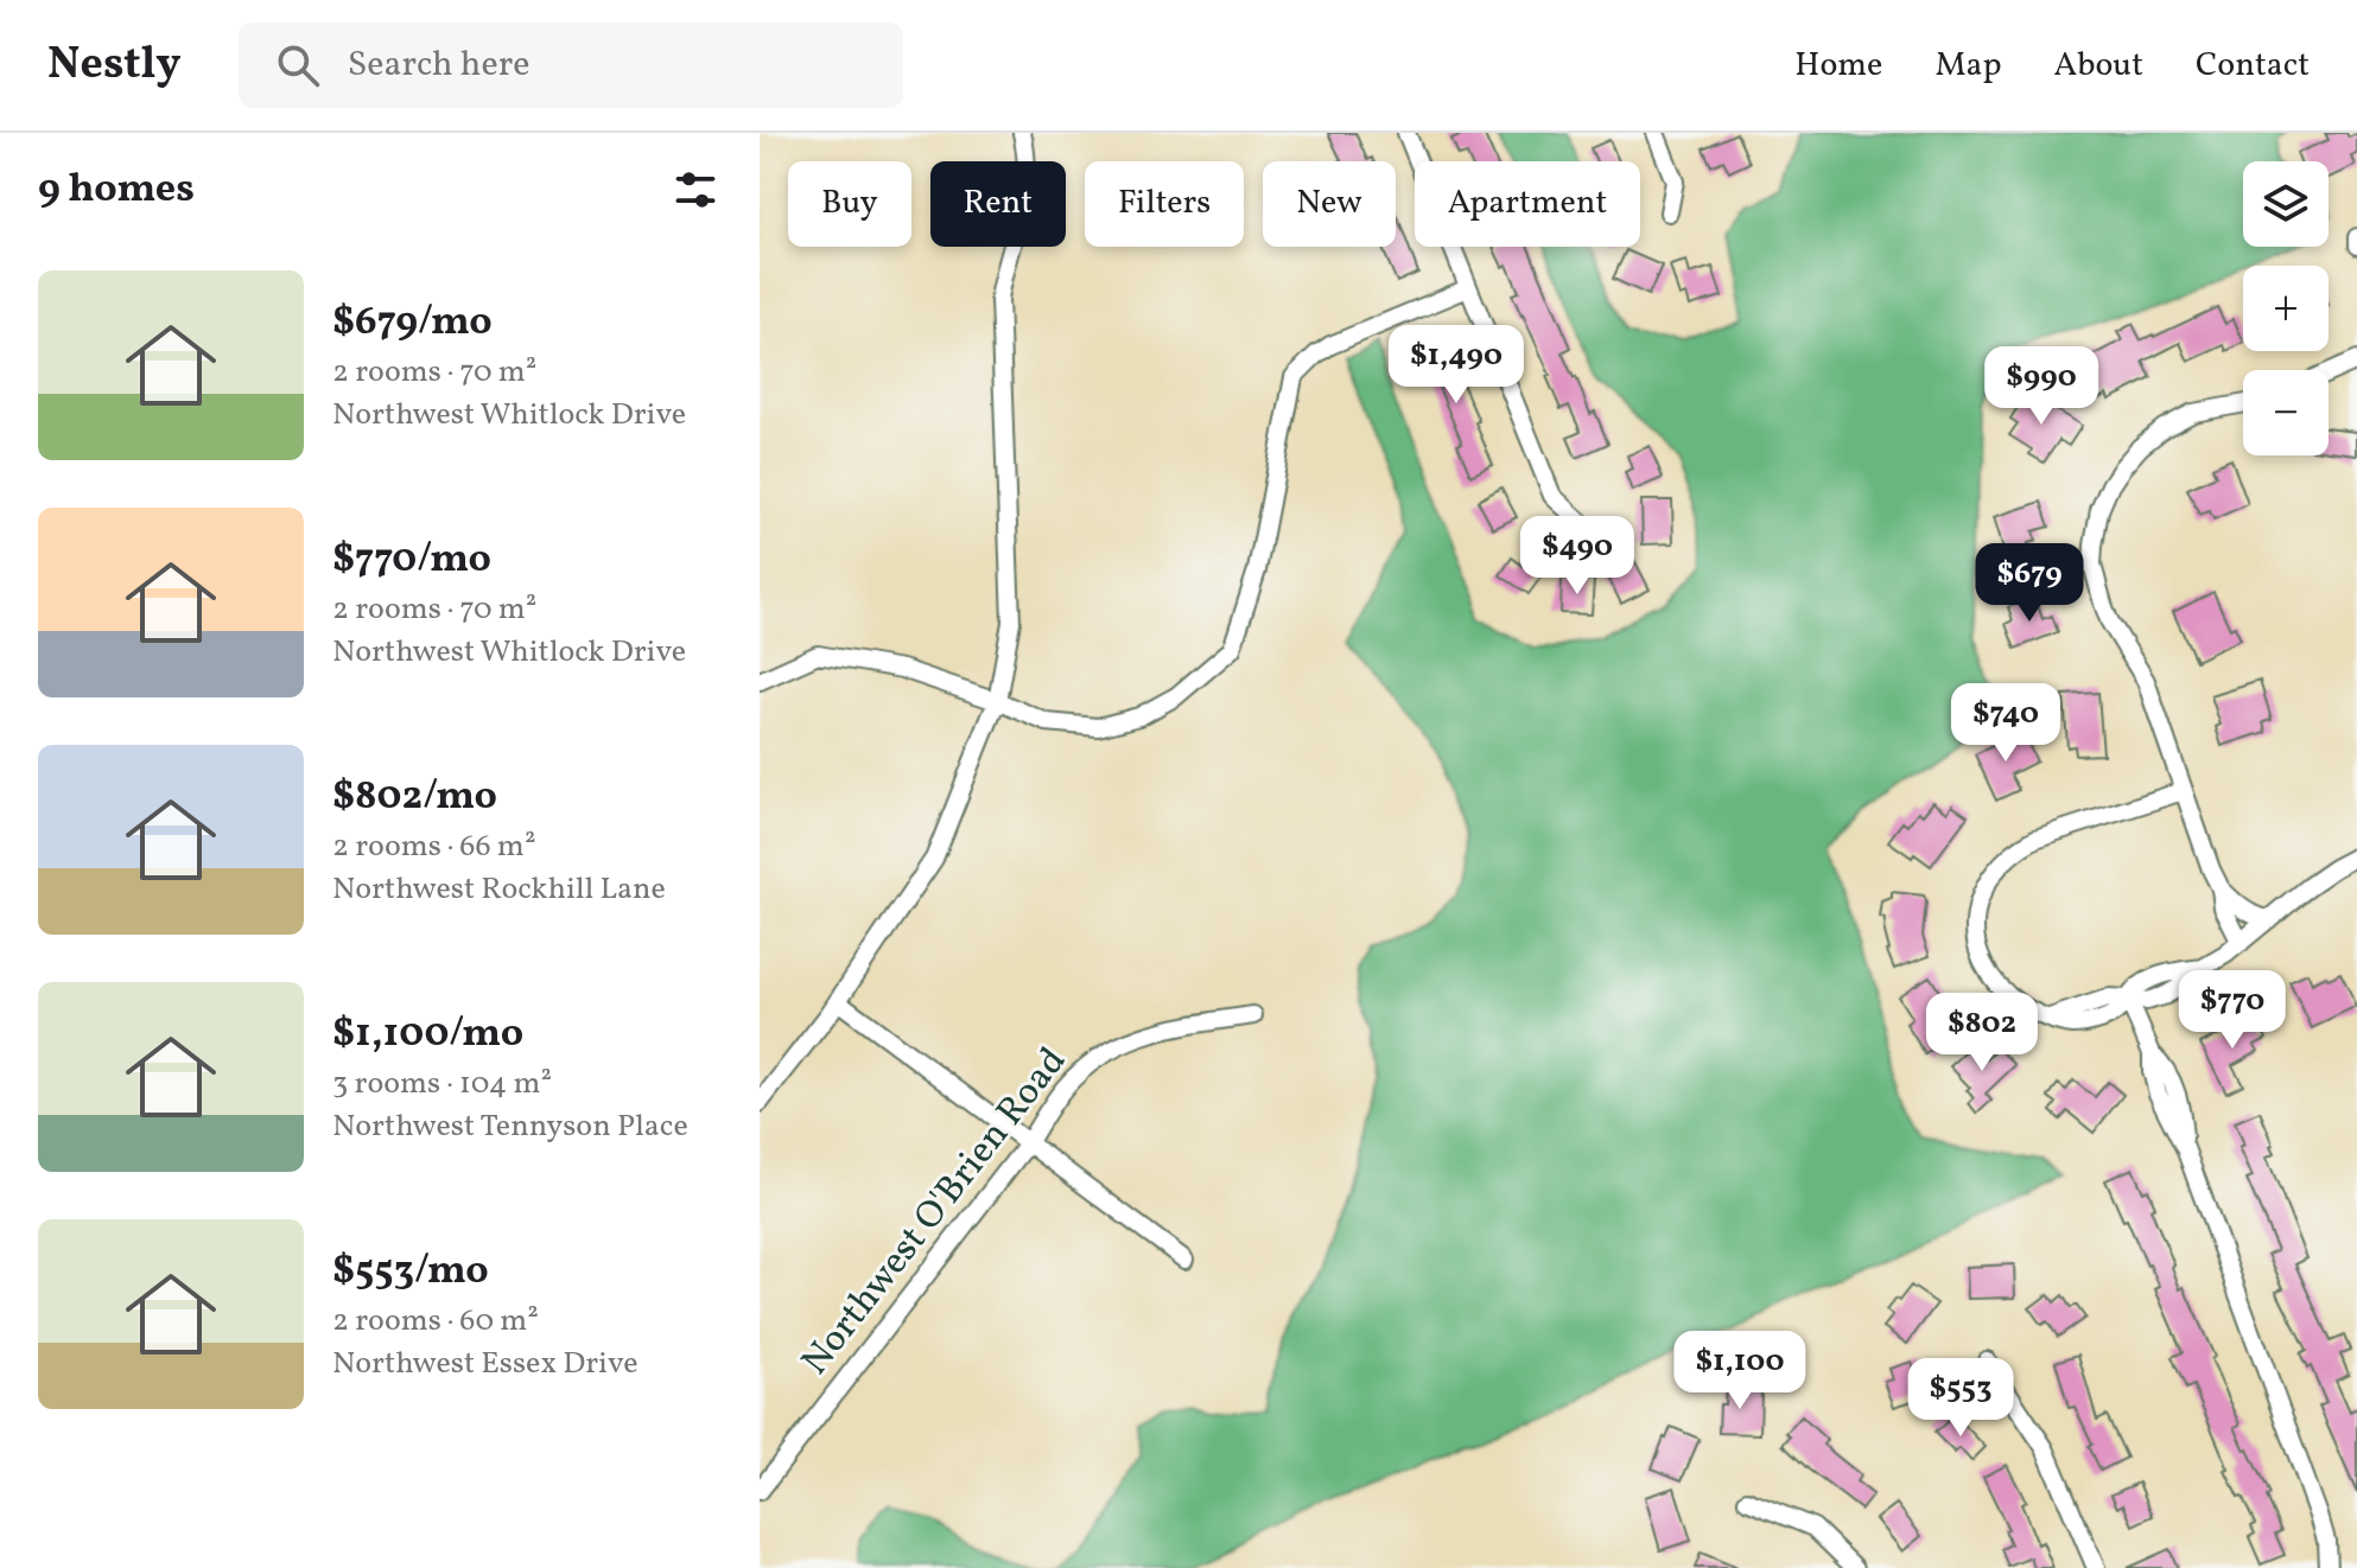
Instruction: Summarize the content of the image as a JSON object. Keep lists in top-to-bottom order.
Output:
{
  "streets": {
    "street": ["Northwest O'Brien Road"]
  },
  "page": {
    "header": "Nestly",
    "search": "Search here",
    "nav": [
      "Home",
      "Map",
      "About",
      "Contact"
    ],
    "heading": "9 homes",
    "map_buttons": ["+", "−"],
    "chip": [
      "Buy",
      "Rent",
      "Filters",
      "New",
      "Apartment"
    ],
    "list": [
      {
        "name": "$679/mo",
        "note": "2 rooms · 70 m² · Northwest Whitlock Drive"
      },
      {
        "name": "$770/mo",
        "note": "2 rooms · 70 m² · Northwest Whitlock Drive"
      },
      {
        "name": "$802/mo",
        "note": "2 rooms · 66 m² · Northwest Rockhill Lane"
      },
      {
        "name": "$1,100/mo",
        "note": "3 rooms · 104 m² · Northwest Tennyson Place"
      },
      {
        "name": "$553/mo",
        "note": "2 rooms · 60 m² · Northwest Essex Drive"
      }
    ],
    "price": [
      "$1,490",
      "$990",
      "$490",
      "$679",
      "$740",
      "$770",
      "$802",
      "$1,100",
      "$553"
    ]
  }
}
